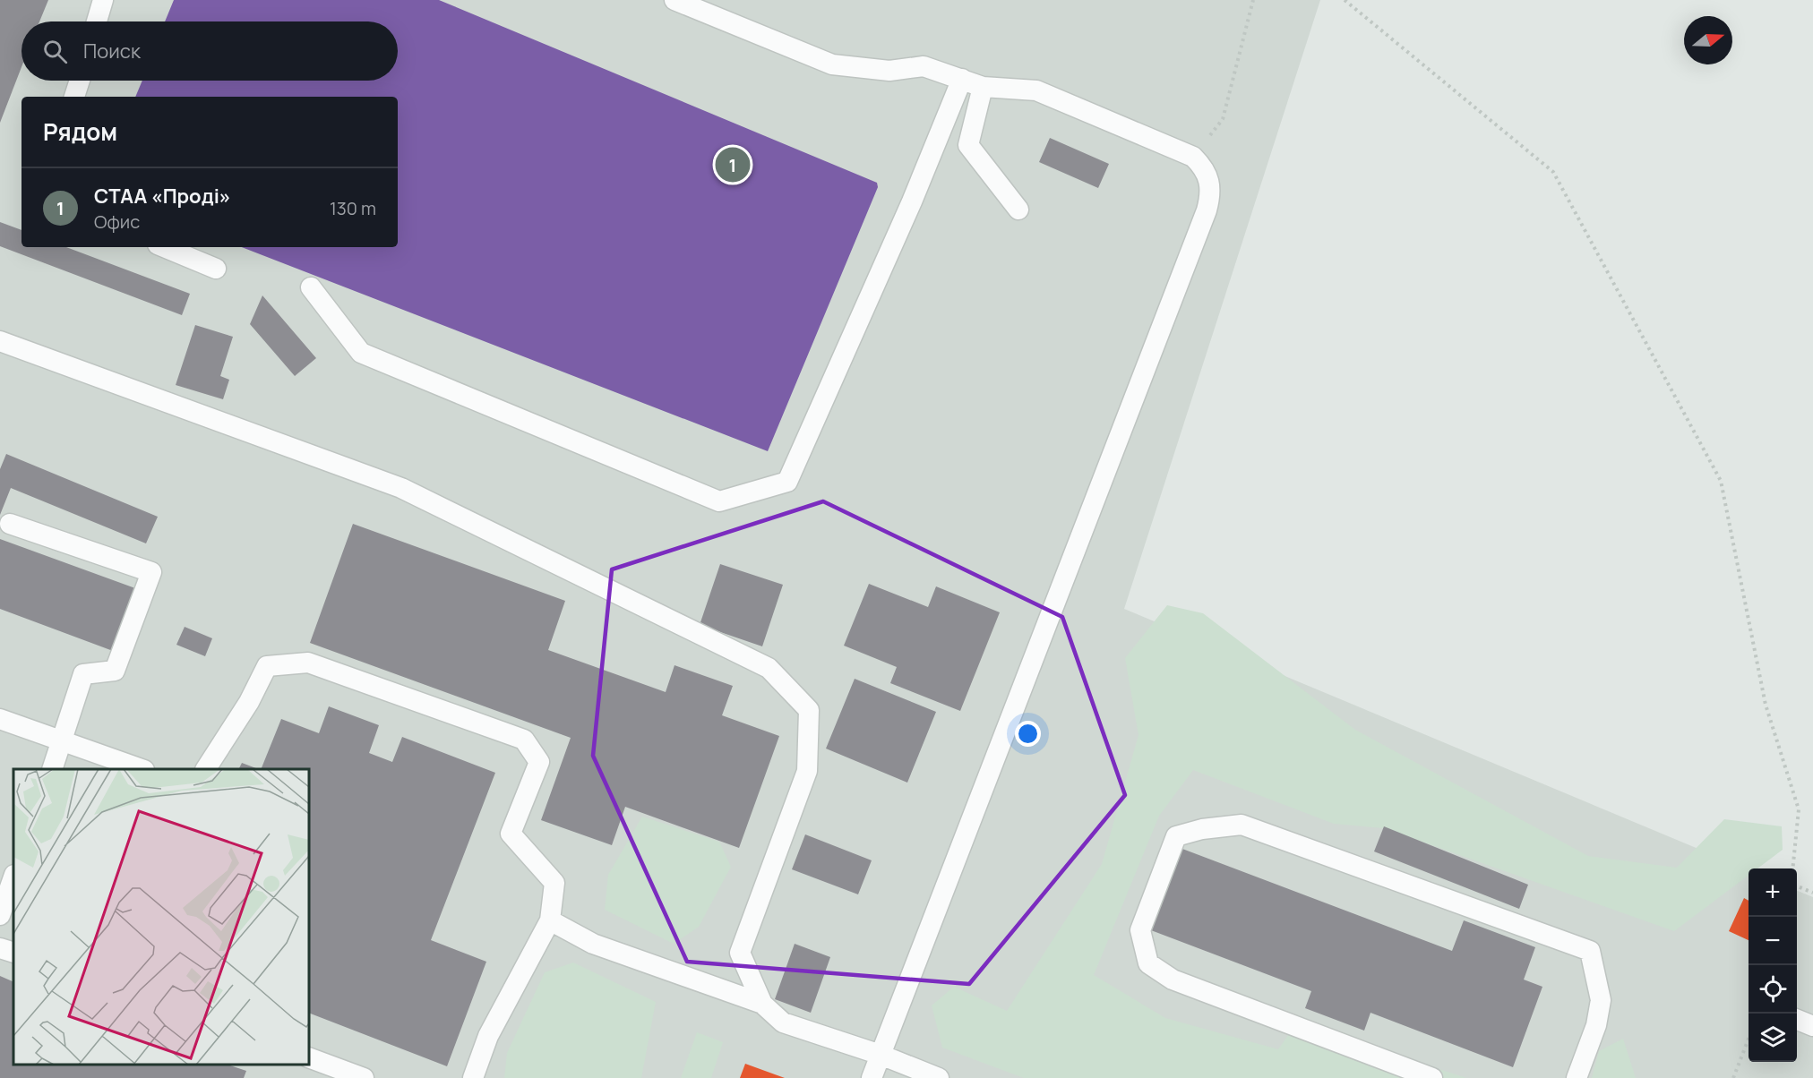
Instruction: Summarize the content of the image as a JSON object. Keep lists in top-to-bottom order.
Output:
{
  "north": "right",
  "page": {
    "search": "Поиск",
    "heading": "Рядом",
    "pins": "1",
    "list": [
      {
        "mark": "1",
        "name": "СТАА «Проді»",
        "note": "Офис",
        "value": "130 m"
      }
    ],
    "map_buttons": ["+", "−"]
  }
}
